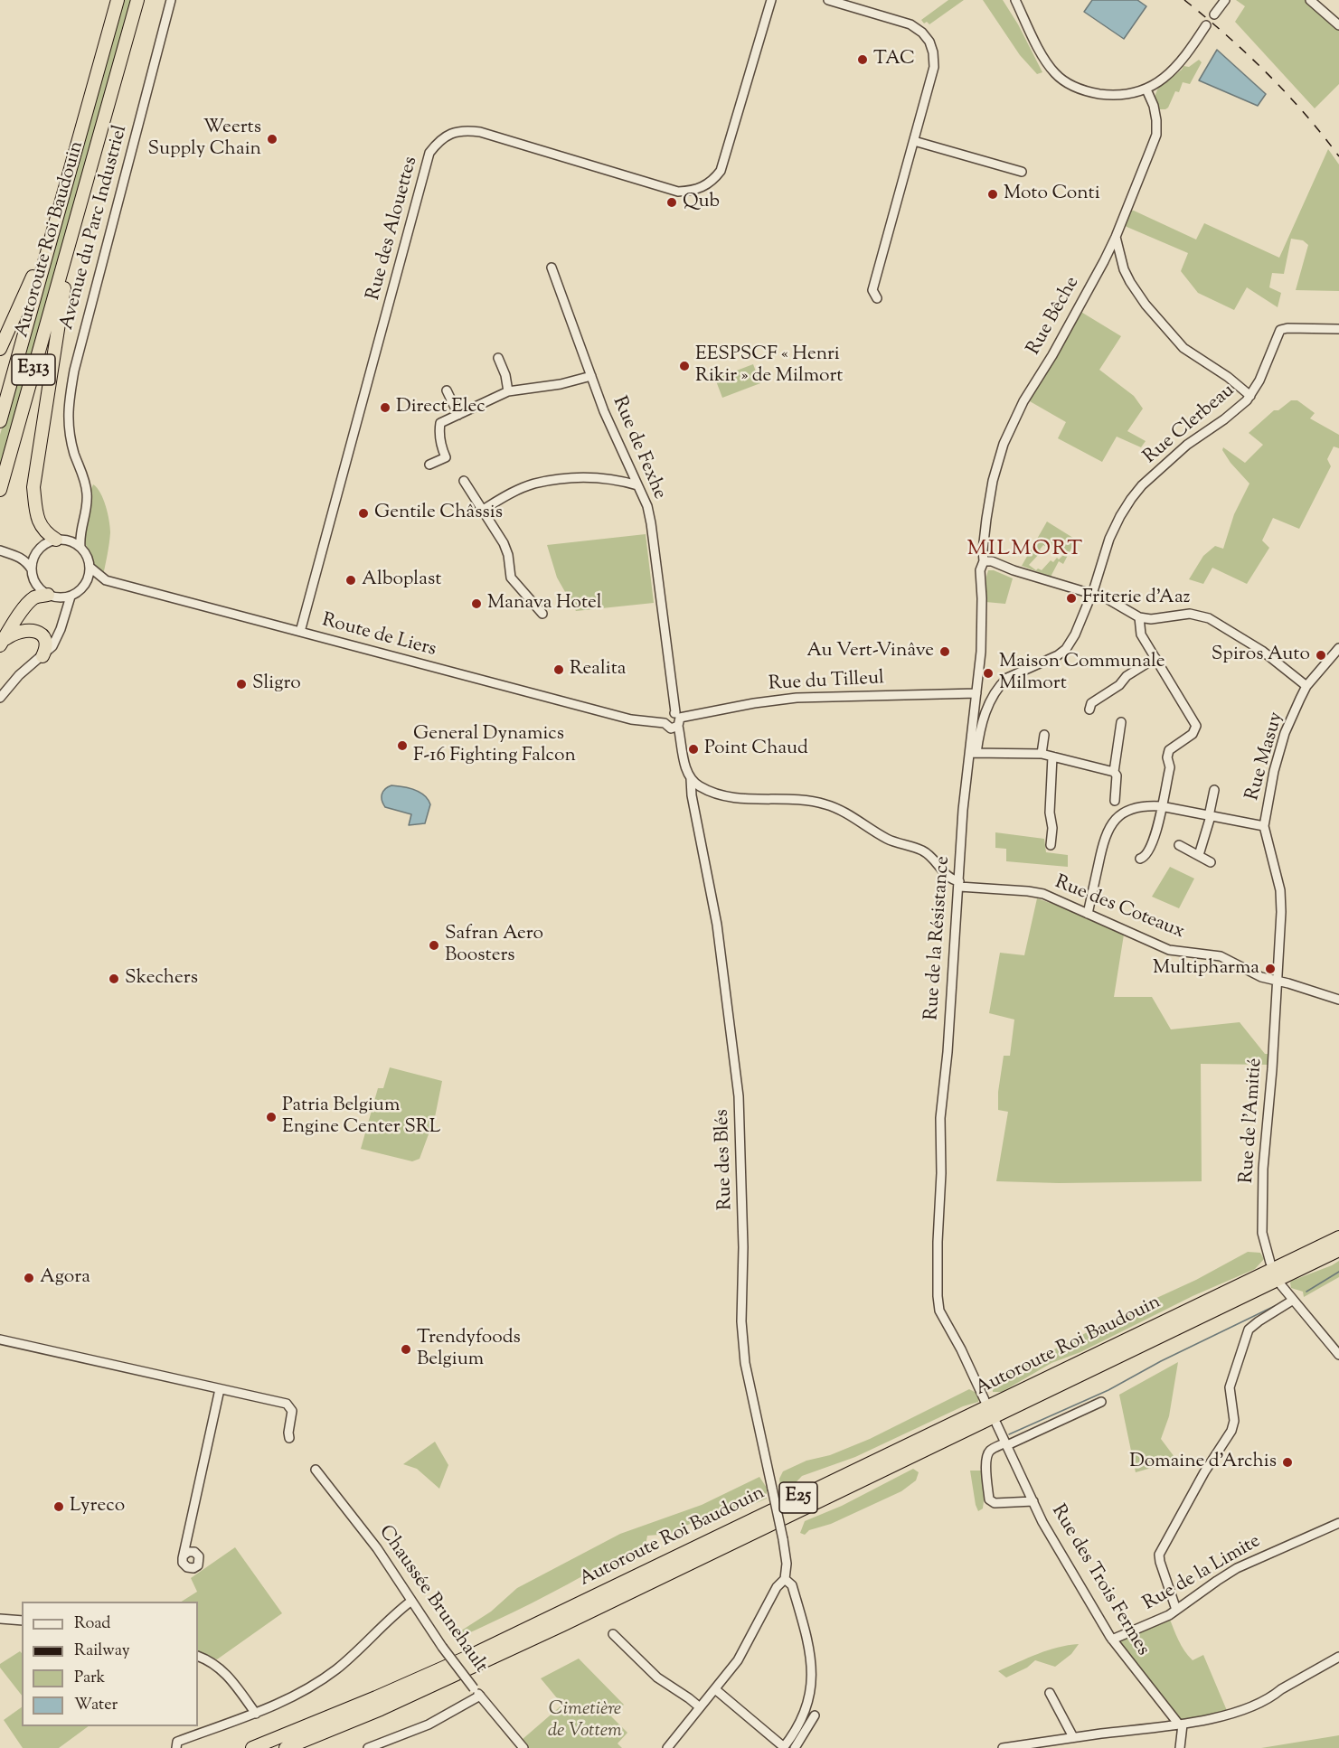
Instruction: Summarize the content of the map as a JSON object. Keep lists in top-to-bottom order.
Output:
{
  "streets": {
    "highway": ["Autoroute Roi Baudouin", "E313", "E25"],
    "street": [
      "Avenue du Parc Industriel",
      "Rue des Alouettes",
      "Rue Bêche",
      "Rue Clerbeau",
      "Rue de Fexhe",
      "Route de Liers",
      "Rue du Tilleul",
      "Rue Masuy",
      "Rue des Coteaux",
      "Rue de la Résistance",
      "Rue de l'Amitié",
      "Rue des Blés",
      "Rue de la Limite",
      "Rue des Trois Fermes",
      "Chaussée Brunehault"
    ]
  },
  "crossings": [
    ["Avenue du Parc Industriel", "Route de Liers"],
    ["Rue des Alouettes", "Route de Liers"],
    ["Rue Bêche", "Rue de la Résistance"],
    ["Rue Clerbeau", "Rue de la Résistance"],
    ["Rue de Fexhe", "Route de Liers"],
    ["Rue de Fexhe", "Rue du Tilleul"],
    ["Rue de Fexhe", "Rue des Blés"],
    ["Route de Liers", "Rue du Tilleul"],
    ["Rue du Tilleul", "Rue de la Résistance"],
    ["Rue Masuy", "Rue des Coteaux"],
    ["Rue Masuy", "Rue de l'Amitié"],
    ["Rue des Coteaux", "Rue de la Résistance"],
    ["Rue des Coteaux", "Rue de l'Amitié"],
    ["Rue de la Limite", "Rue des Trois Fermes"]
  ],
  "districts": ["MILMORT"],
  "parks": ["Cimetière de Vottem"],
  "places": [
    "TAC",
    "Weerts Supply Chain",
    "Moto Conti",
    "Qub",
    "EESPSCF « Henri Rikir » de Milmort",
    "Direct Elec",
    "Gentile Châssis",
    "Alboplast",
    "Friterie d'Aaz",
    "Manava Hotel",
    "Au Vert-Vinâve",
    "Spiros Auto",
    "Realita",
    "Maison Communale Milmort",
    "Sligro",
    "General Dynamics F-16 Fighting Falcon",
    "Point Chaud",
    "Safran Aero Boosters",
    "Multipharma",
    "Skechers",
    "Patria Belgium Engine Center SRL",
    "Agora",
    "Trendyfoods Belgium",
    "Domaine d'Archis",
    "Lyreco"
  ],
  "legend": [
    "Road",
    "Railway",
    "Park",
    "Water"
  ]
}
